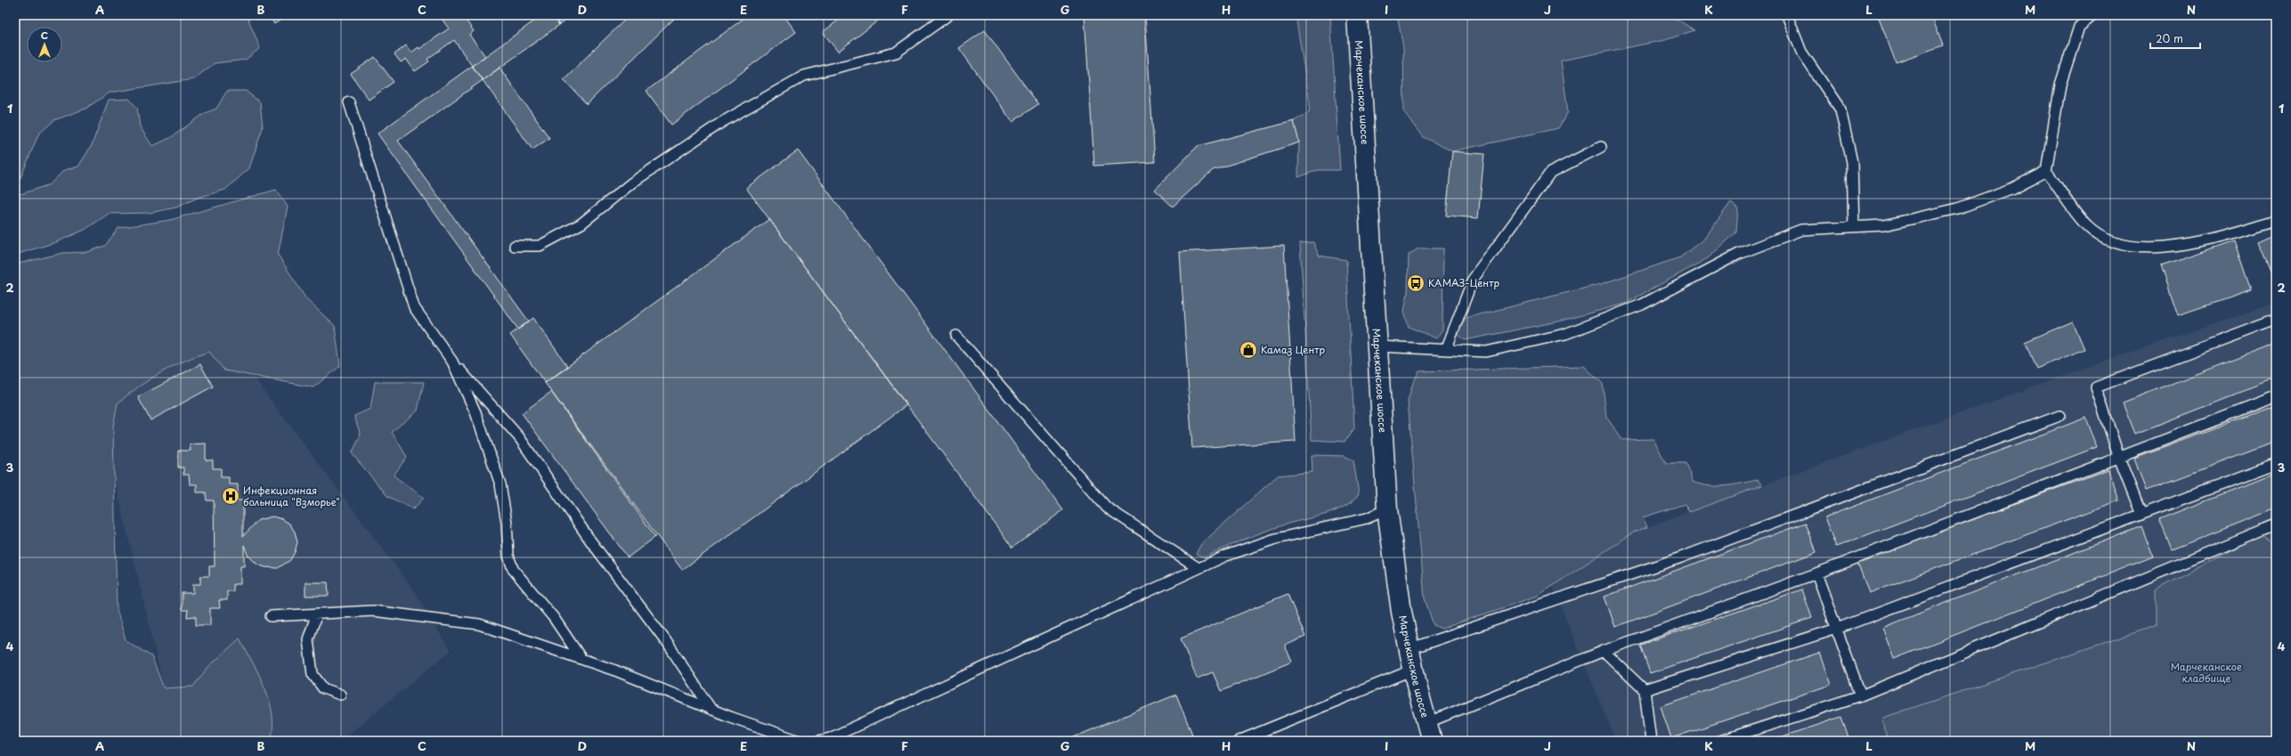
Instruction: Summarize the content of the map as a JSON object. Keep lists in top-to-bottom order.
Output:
{
  "streets": {
    "street": ["Марчеканское шоссе"]
  },
  "parks": ["Марчеканское кладбище"],
  "places": {
    "bus stop": ["КАМАЗ-Центр"],
    "shop": ["Камаз Центр"],
    "hospital": ["Инфекционная больница \"Взморье\""]
  },
  "scale_bar": "20 m",
  "north": "top",
  "grid": {
    "columns": [
      "A",
      "B",
      "C",
      "D",
      "E",
      "F",
      "G",
      "H",
      "I",
      "J",
      "K",
      "L",
      "M",
      "N"
    ],
    "rows": [
      "1",
      "2",
      "3",
      "4"
    ]
  }
}
